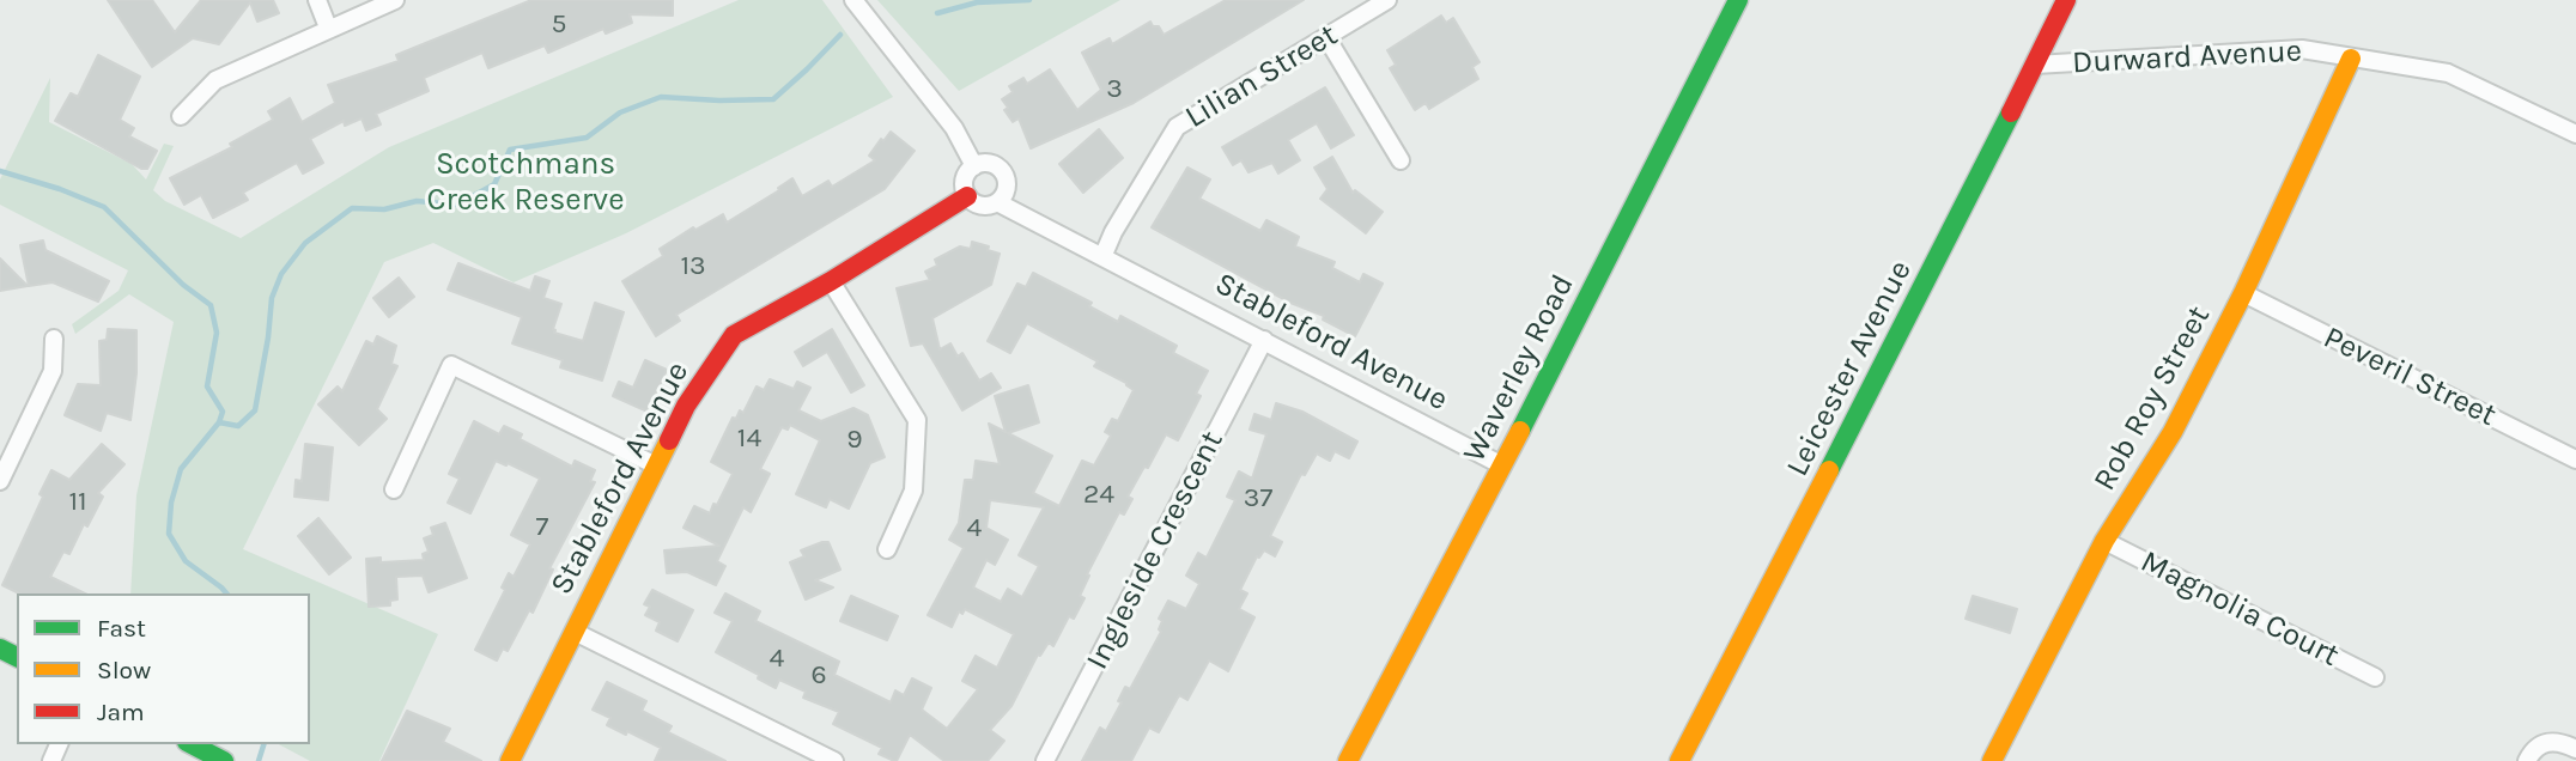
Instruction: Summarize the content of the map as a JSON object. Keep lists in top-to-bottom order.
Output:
{
  "streets": {
    "street": [
      "Durward Avenue",
      "Lilian Street",
      "Stableford Avenue",
      "Waverley Road",
      "Leicester Avenue",
      "Peveril Street",
      "Rob Roy Street",
      "Ingleside Crescent",
      "Magnolia Court"
    ]
  },
  "crossings": [
    ["Durward Avenue", "Leicester Avenue"],
    ["Durward Avenue", "Rob Roy Street"],
    ["Lilian Street", "Stableford Avenue"],
    ["Stableford Avenue", "Waverley Road"],
    ["Stableford Avenue", "Ingleside Crescent"],
    ["Peveril Street", "Rob Roy Street"],
    ["Rob Roy Street", "Magnolia Court"]
  ],
  "parks": ["Scotchmans Creek Reserve"],
  "house_numbers": [
    "5",
    "3",
    "13",
    "14",
    "9",
    "24",
    "37",
    "11",
    "7",
    "4",
    "4",
    "6"
  ],
  "legend": ["Fast", "Slow", "Jam"]
}
